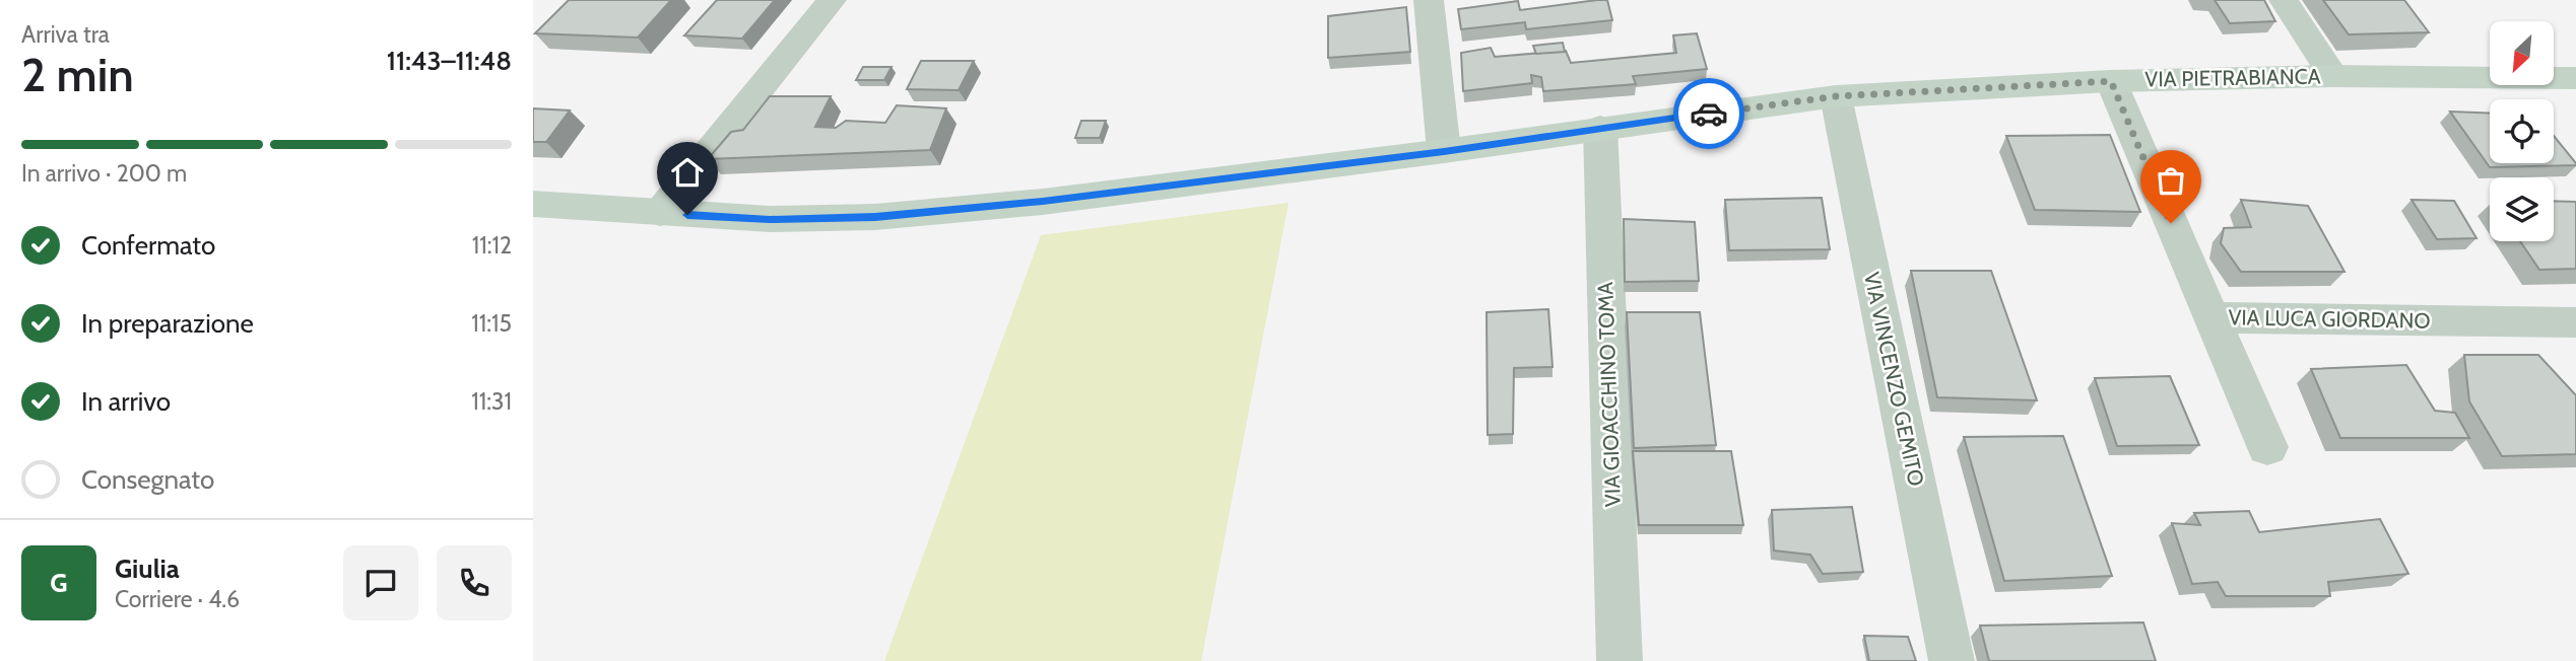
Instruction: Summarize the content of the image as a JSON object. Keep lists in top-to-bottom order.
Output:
{
  "streets": {
    "main road": ["VIA PIETRABIANCA"],
    "street": ["VIA LUCA GIORDANO", "VIA VINCENZO GEMITO", "VIA GIOACCHINO TOMA"]
  },
  "crossings": [
    ["VIA PIETRABIANCA", "VIA LUCA GIORDANO"],
    ["VIA PIETRABIANCA", "VIA VINCENZO GEMITO"],
    ["VIA PIETRABIANCA", "VIA GIOACCHINO TOMA"]
  ],
  "north": "bottom left",
  "page": {
    "heading": ["2 min", "Arriva tra", "11:43–11:48"],
    "panel": ["Giulia", "Corriere · 4.6"],
    "bar": "In arrivo · 200 m",
    "list": [
      ["Confermato", "11:12"],
      ["In preparazione", "11:15"],
      ["In arrivo", "11:31"],
      "Consegnato"
    ],
    "round": "G"
  }
}
